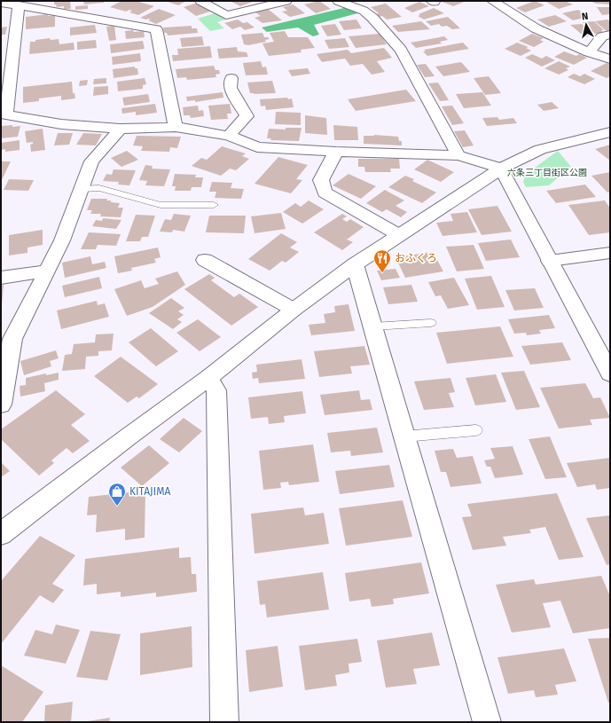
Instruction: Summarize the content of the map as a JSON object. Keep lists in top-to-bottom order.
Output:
{
  "parks": ["六条三丁目街区公園"],
  "places": {
    "restaurant": ["おふくろ"],
    "shop": ["KITAJIMA"]
  },
  "north": "top"
}
